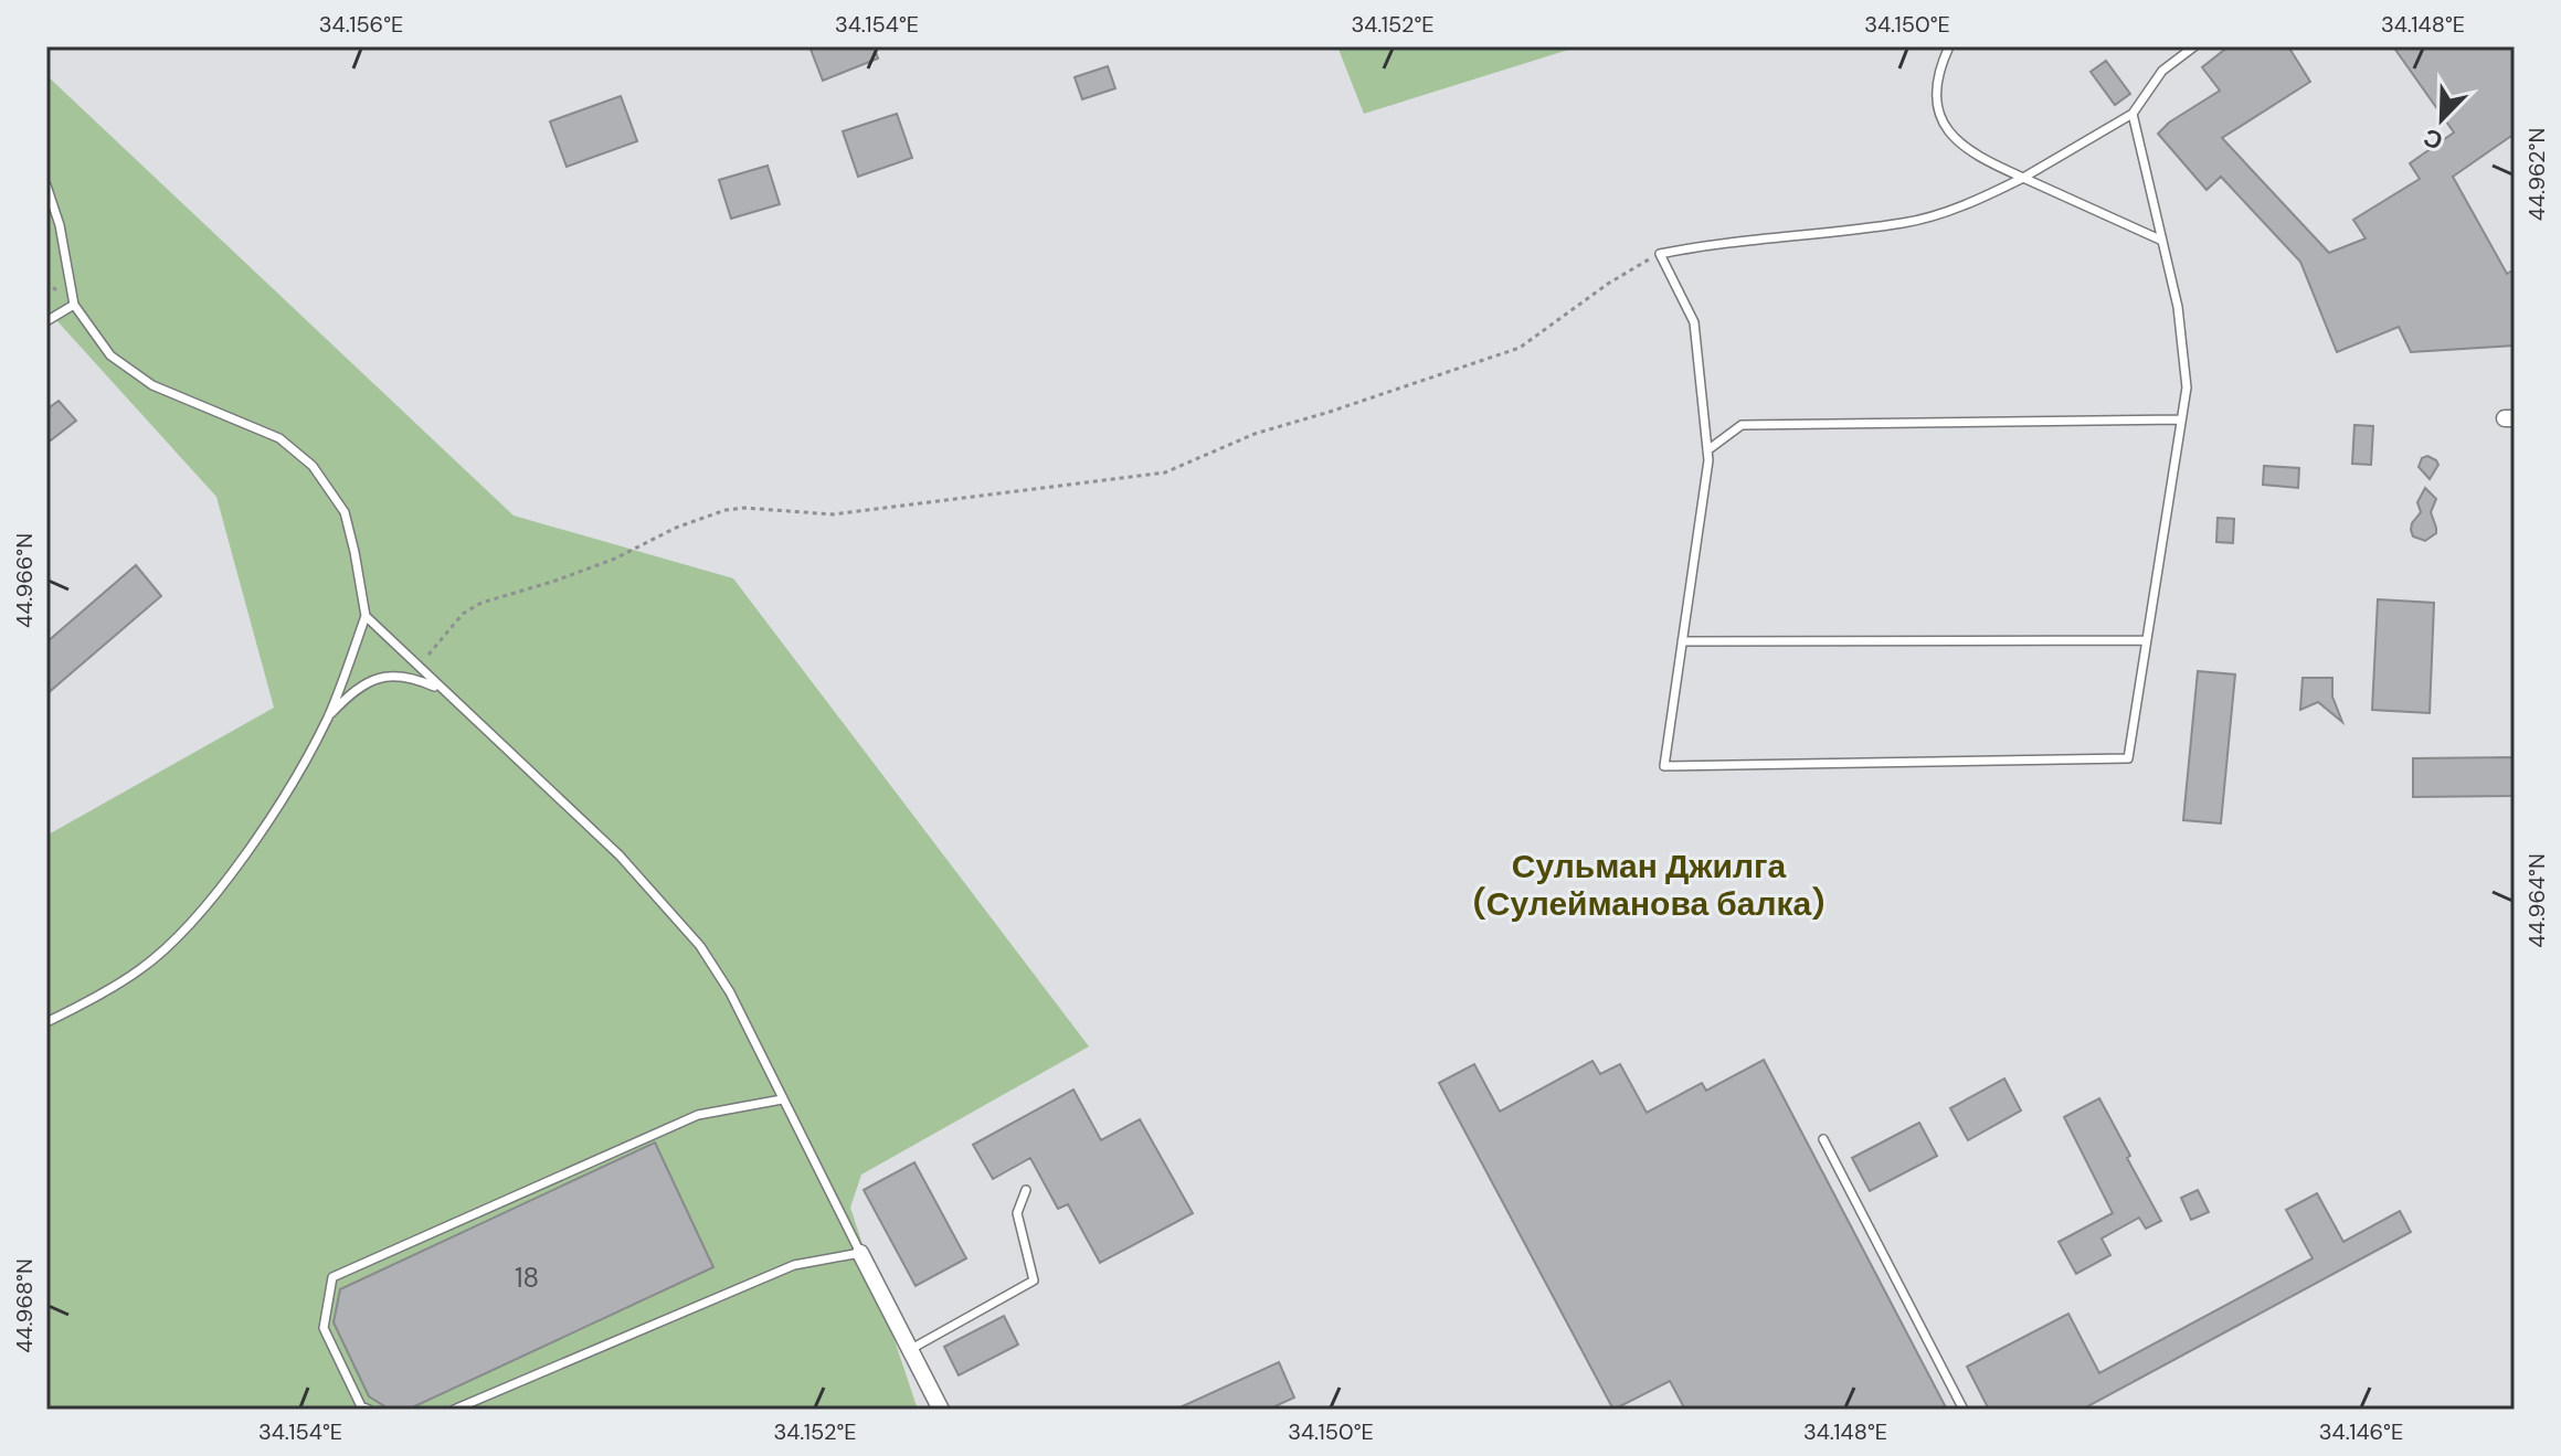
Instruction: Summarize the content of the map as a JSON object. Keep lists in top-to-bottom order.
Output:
{
  "districts": ["Сульман Джилга (Сулейманова балка)"],
  "house_numbers": ["18"],
  "north": "bottom left",
  "coordinates": [
    "34.156°E",
    "34.154°E",
    "34.152°E",
    "34.150°E",
    "34.148°E",
    "44.962°N",
    "44.966°N",
    "44.964°N",
    "44.968°N",
    "34.146°E"
  ]
}
